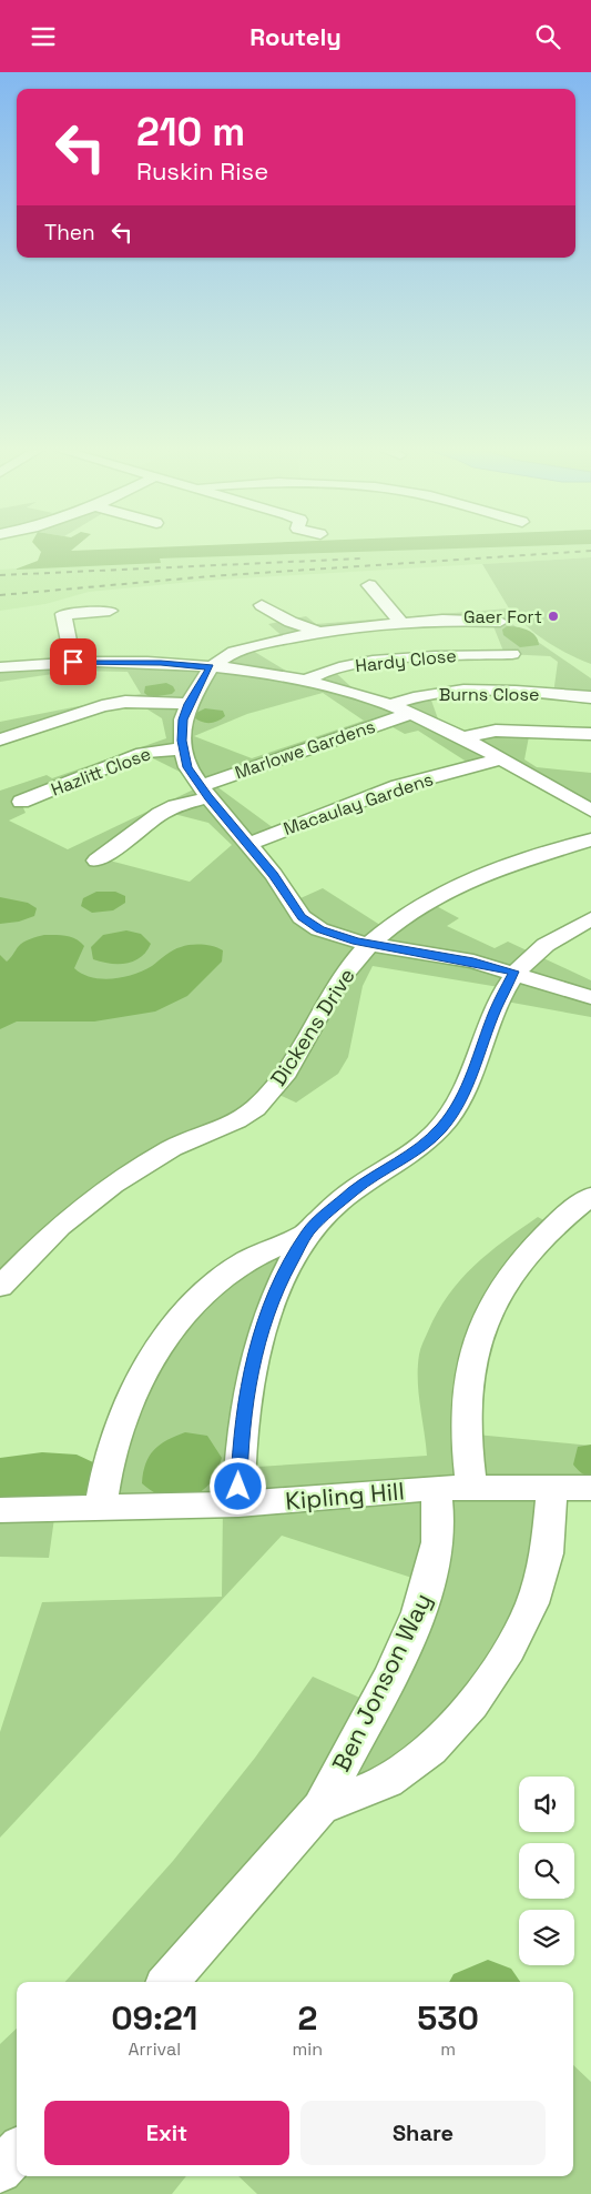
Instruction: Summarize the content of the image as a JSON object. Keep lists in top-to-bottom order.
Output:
{
  "streets": {
    "street": [
      "Hardy Close",
      "Burns Close",
      "Marlowe Gardens",
      "Hazlitt Close",
      "Macaulay Gardens",
      "Dickens Drive",
      "Kipling Hill",
      "Ben Jonson Way"
    ]
  },
  "crossings": [
    ["Kipling Hill", "Ben Jonson Way"]
  ],
  "places": ["Gaer Fort"],
  "page": {
    "header": "Routely",
    "turn": ["210 m", "Ruskin Rise"],
    "then": "Then",
    "eta": [
      "09:21",
      "Arrival",
      "2",
      "min",
      "530",
      "m"
    ],
    "buttons": ["Exit", "Share"]
  }
}
